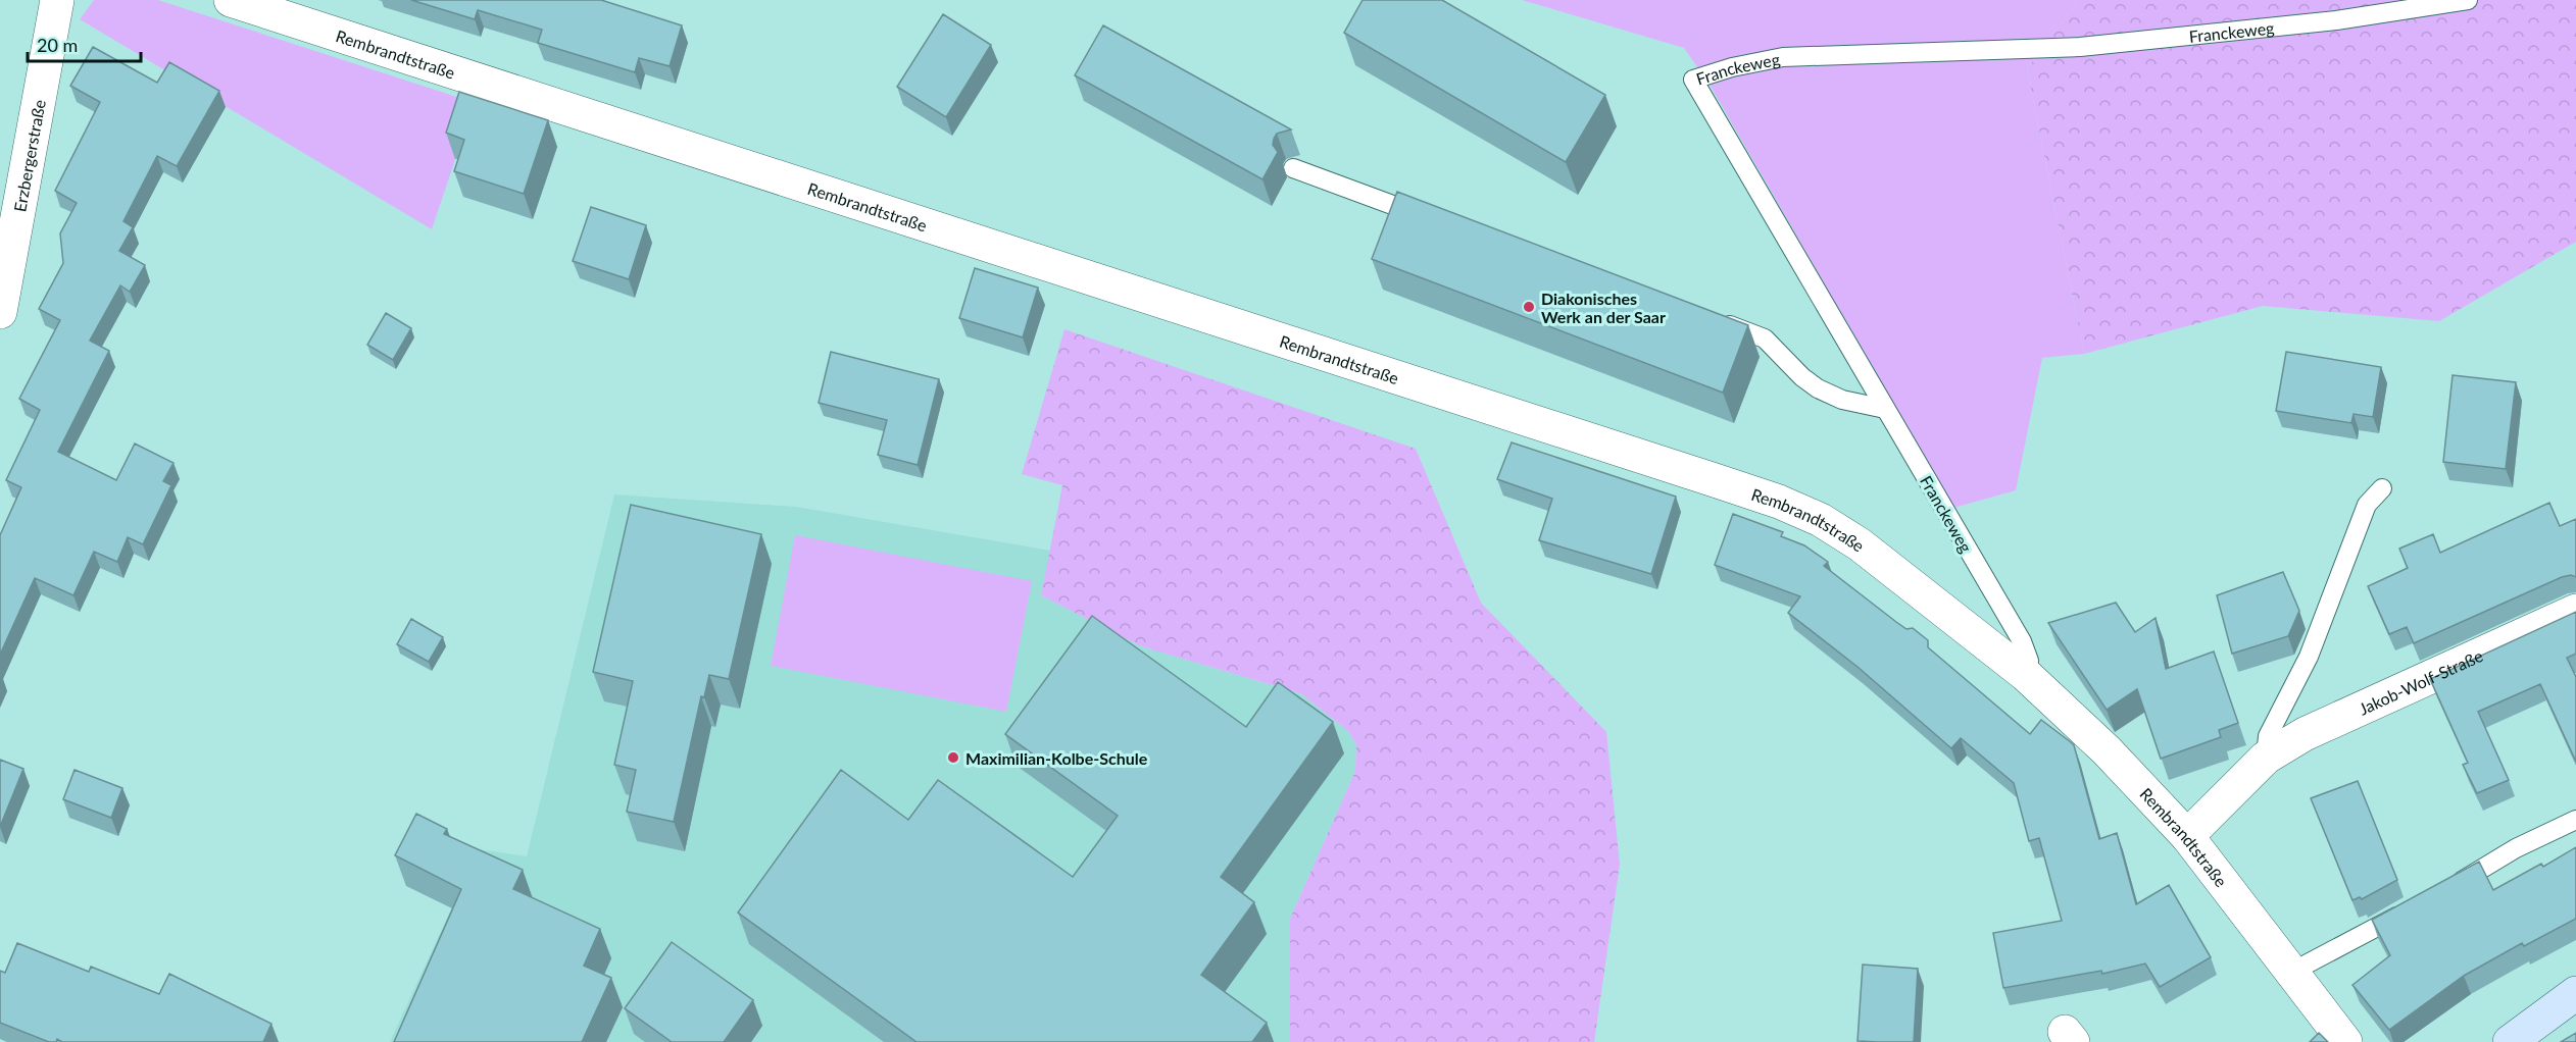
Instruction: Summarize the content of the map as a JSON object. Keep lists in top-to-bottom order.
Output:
{
  "streets": {
    "street": ["Rembrandtstraße", "Erzbergerstraße", "Jakob-Wolf-Straße"],
    "lane": ["Franckeweg"]
  },
  "crossings": [
    ["Franckeweg", "Rembrandtstraße"],
    ["Rembrandtstraße", "Jakob-Wolf-Straße"]
  ],
  "places": ["Diakonisches Werk an der Saar", "Maximilian-Kolbe-Schule"],
  "scale_bar": "20 m"
}
